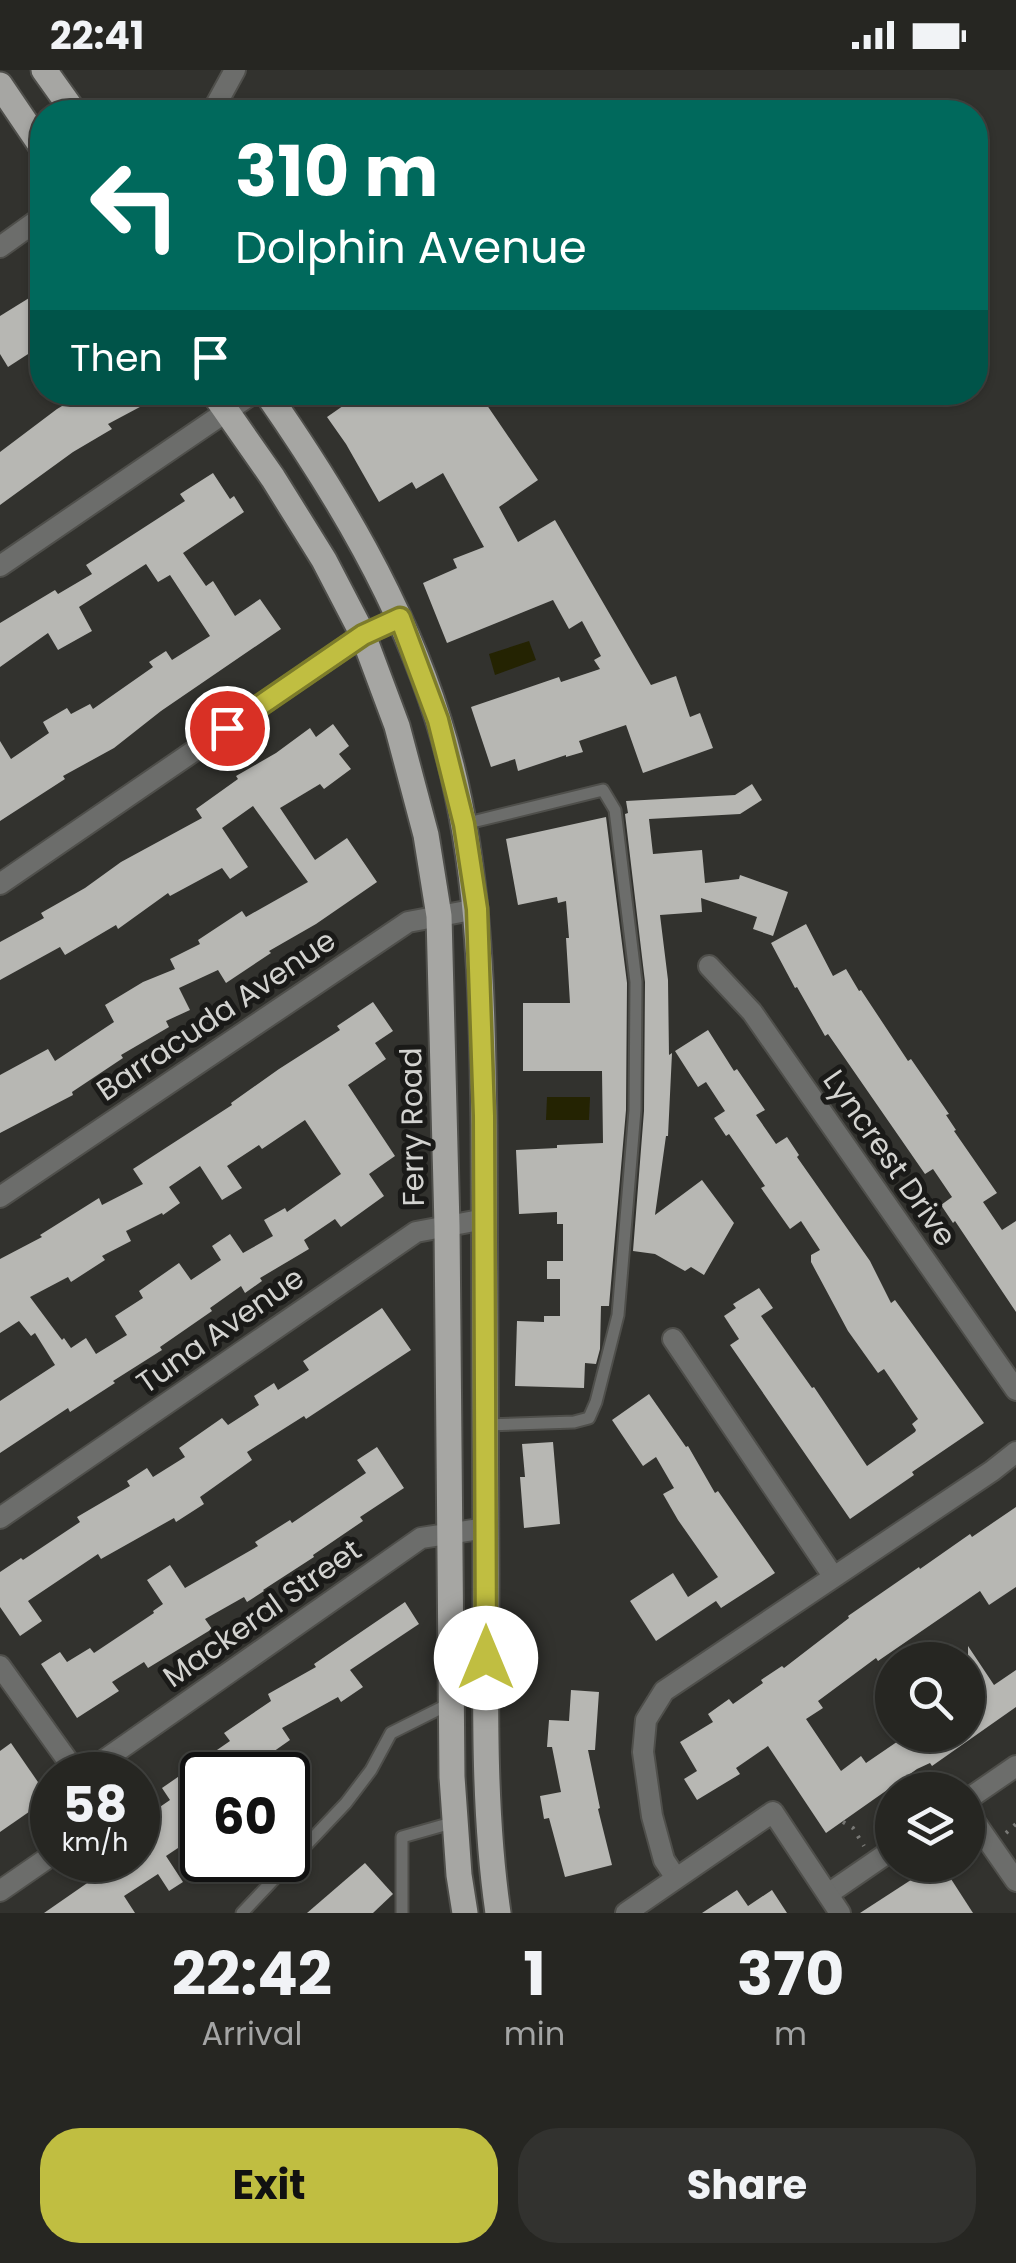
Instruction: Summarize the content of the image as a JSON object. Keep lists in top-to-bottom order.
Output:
{
  "streets": {
    "main road": ["Ferry Road"],
    "street": [
      "Barracuda Avenue",
      "Lyncrest Drive",
      "Tuna Avenue",
      "Mackeral Street"
    ]
  },
  "crossings": [
    ["Barracuda Avenue", "Ferry Road"],
    ["Ferry Road", "Tuna Avenue"],
    ["Ferry Road", "Mackeral Street"]
  ],
  "page": {
    "status": "22:41",
    "turn": ["310 m", "Dolphin Avenue"],
    "then": "Then",
    "speed": "58 km/h",
    "limit": "60",
    "eta": [
      "22:42",
      "Arrival",
      "1",
      "min",
      "370",
      "m"
    ],
    "buttons": ["Exit", "Share"]
  }
}
